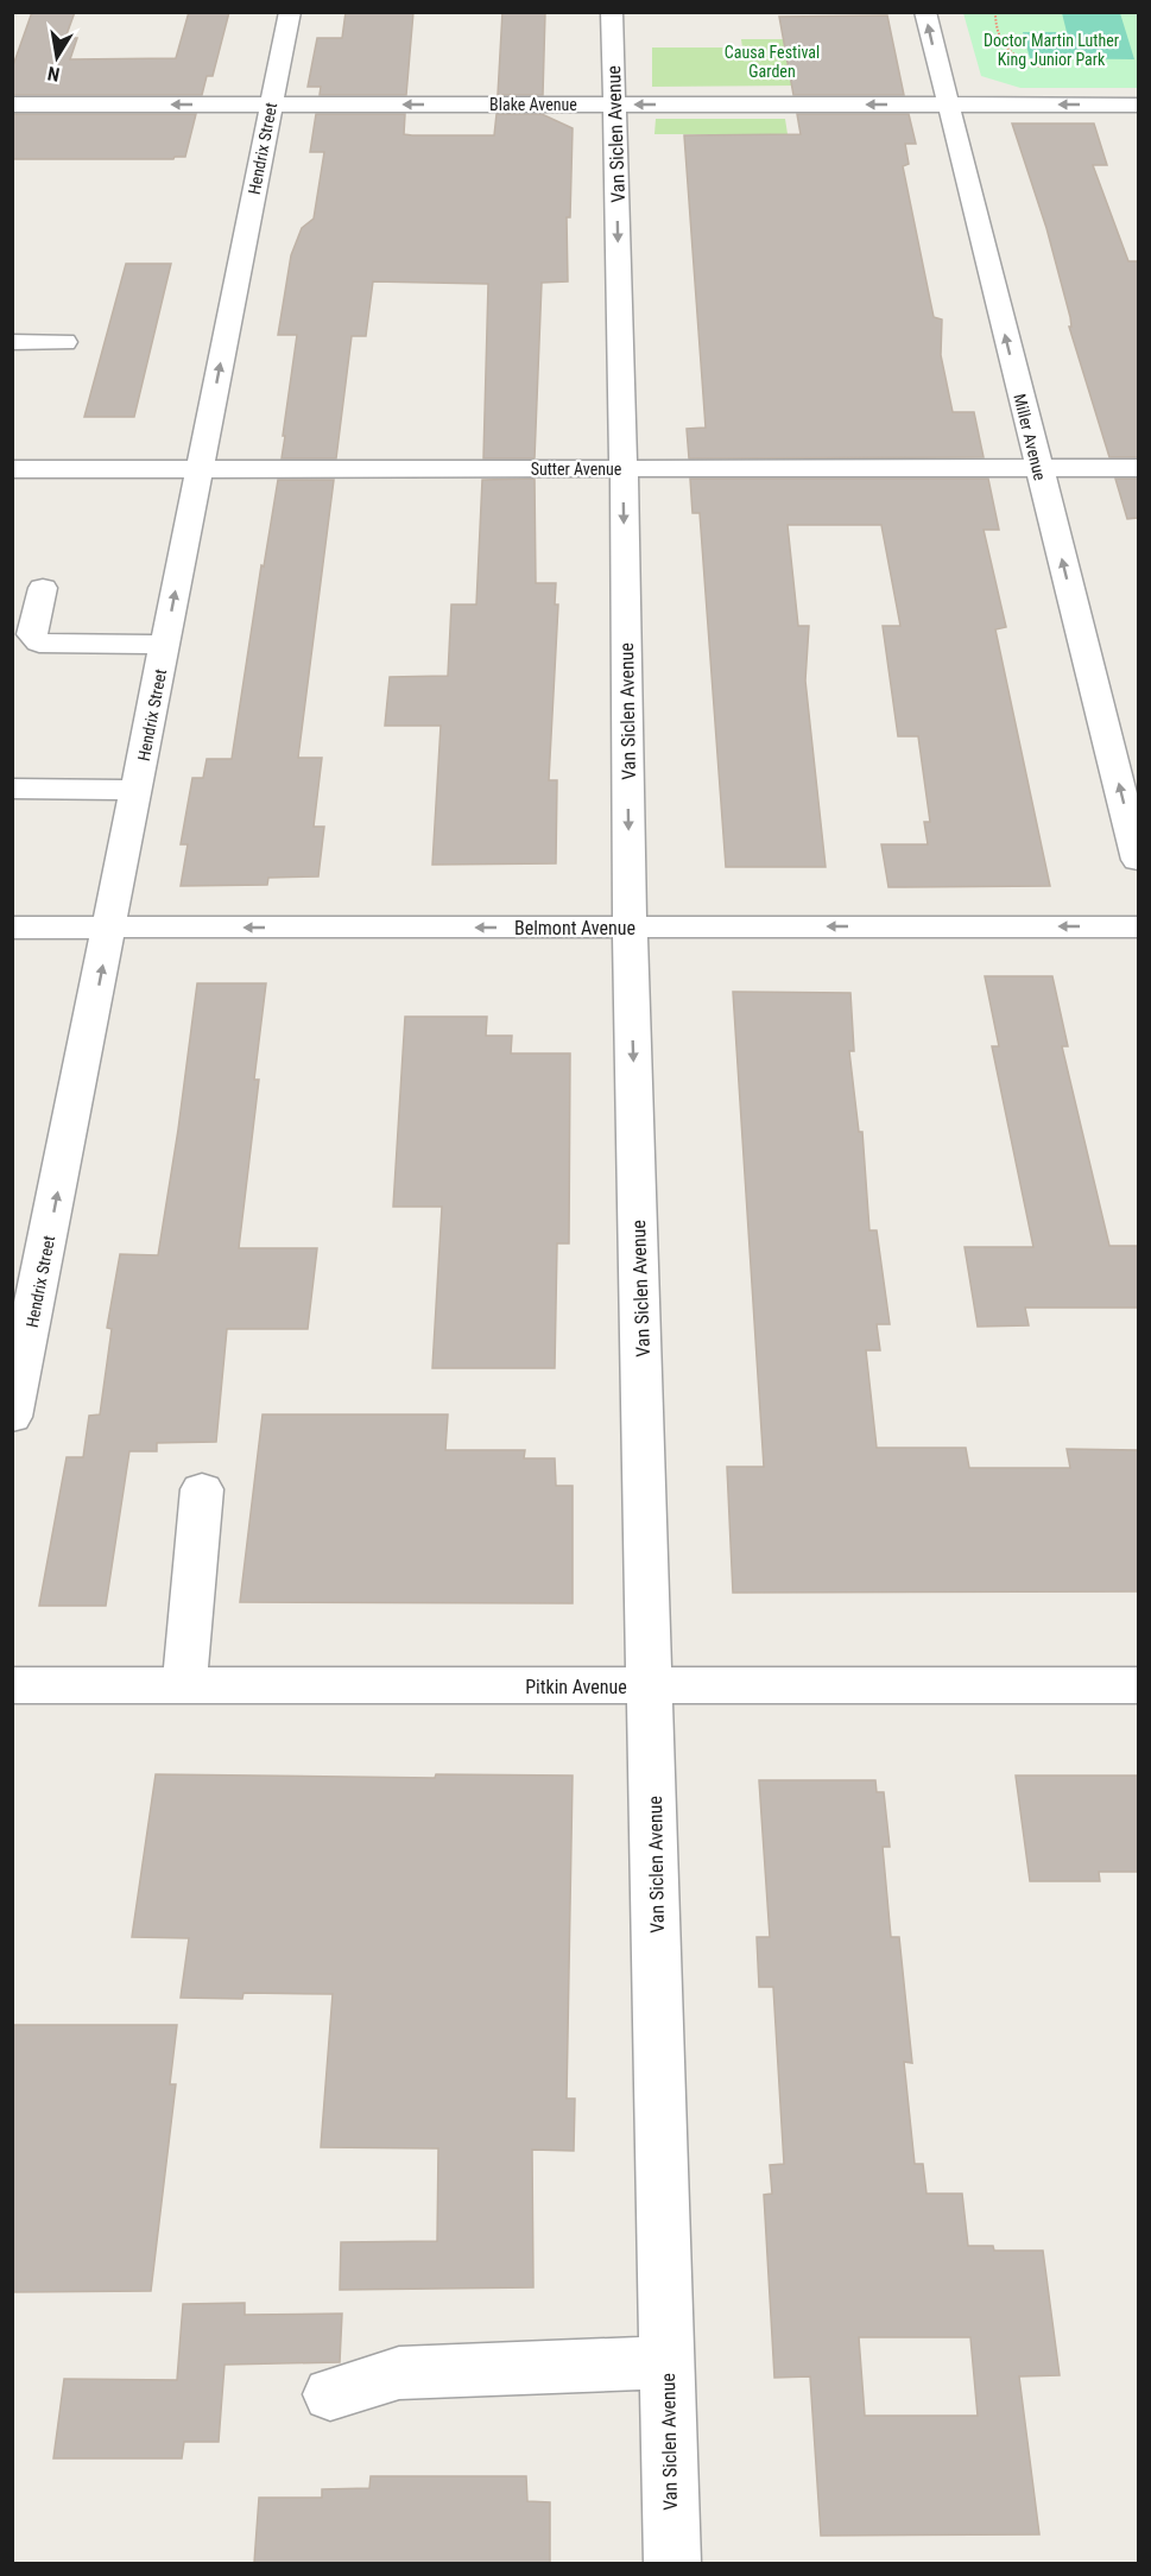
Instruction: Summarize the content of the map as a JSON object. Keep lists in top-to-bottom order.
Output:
{
  "streets": {
    "street": [
      "Blake Avenue",
      "Van Siclen Avenue",
      "Hendrix Street",
      "Miller Avenue",
      "Sutter Avenue",
      "Belmont Avenue",
      "Pitkin Avenue"
    ]
  },
  "crossings": [
    ["Blake Avenue", "Van Siclen Avenue"],
    ["Blake Avenue", "Hendrix Street"],
    ["Blake Avenue", "Miller Avenue"],
    ["Van Siclen Avenue", "Sutter Avenue"],
    ["Van Siclen Avenue", "Belmont Avenue"],
    ["Van Siclen Avenue", "Pitkin Avenue"],
    ["Hendrix Street", "Sutter Avenue"],
    ["Hendrix Street", "Belmont Avenue"],
    ["Miller Avenue", "Sutter Avenue"]
  ],
  "one_way": [
    "Blake Avenue",
    "Van Siclen Avenue",
    "Hendrix Street",
    "Miller Avenue",
    "Belmont Avenue"
  ],
  "parks": ["Doctor Martin Luther King Junior Park", "Causa Festival Garden"],
  "north": "bottom"
}
